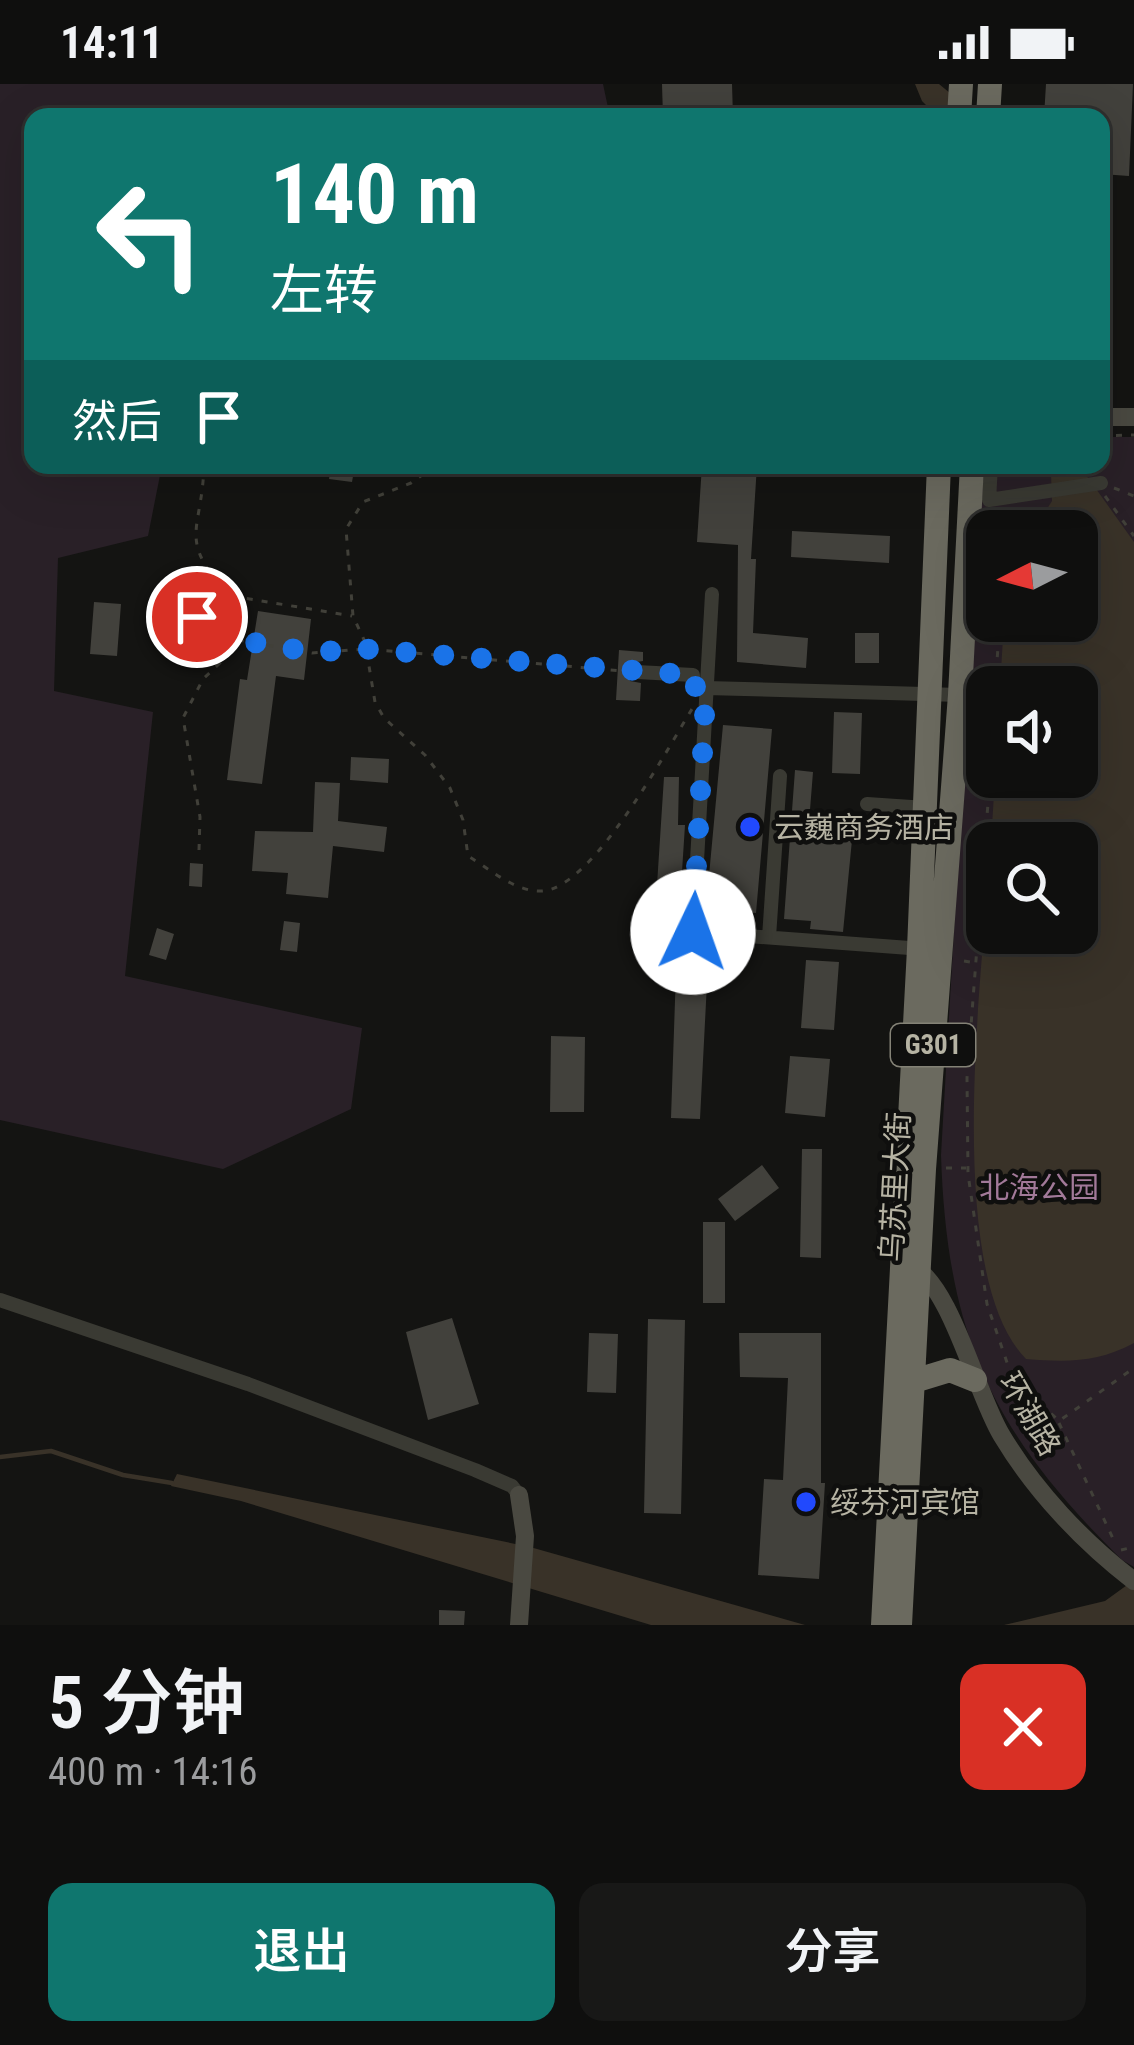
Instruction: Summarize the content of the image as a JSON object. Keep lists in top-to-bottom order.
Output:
{
  "streets": {
    "highway": ["G301", "乌苏里大街"],
    "main road": ["环湖路"]
  },
  "crossings": [
    ["乌苏里大街", "环湖路"]
  ],
  "parks": ["北海公园"],
  "places": ["云巍商务酒店", "绥芬河宾馆"],
  "north": "left",
  "page": {
    "status": "14:11",
    "turn": ["140 m", "左转"],
    "then": "然后",
    "heading": ["5 分钟", "400 m · 14:16"],
    "buttons": ["退出", "分享"]
  }
}
